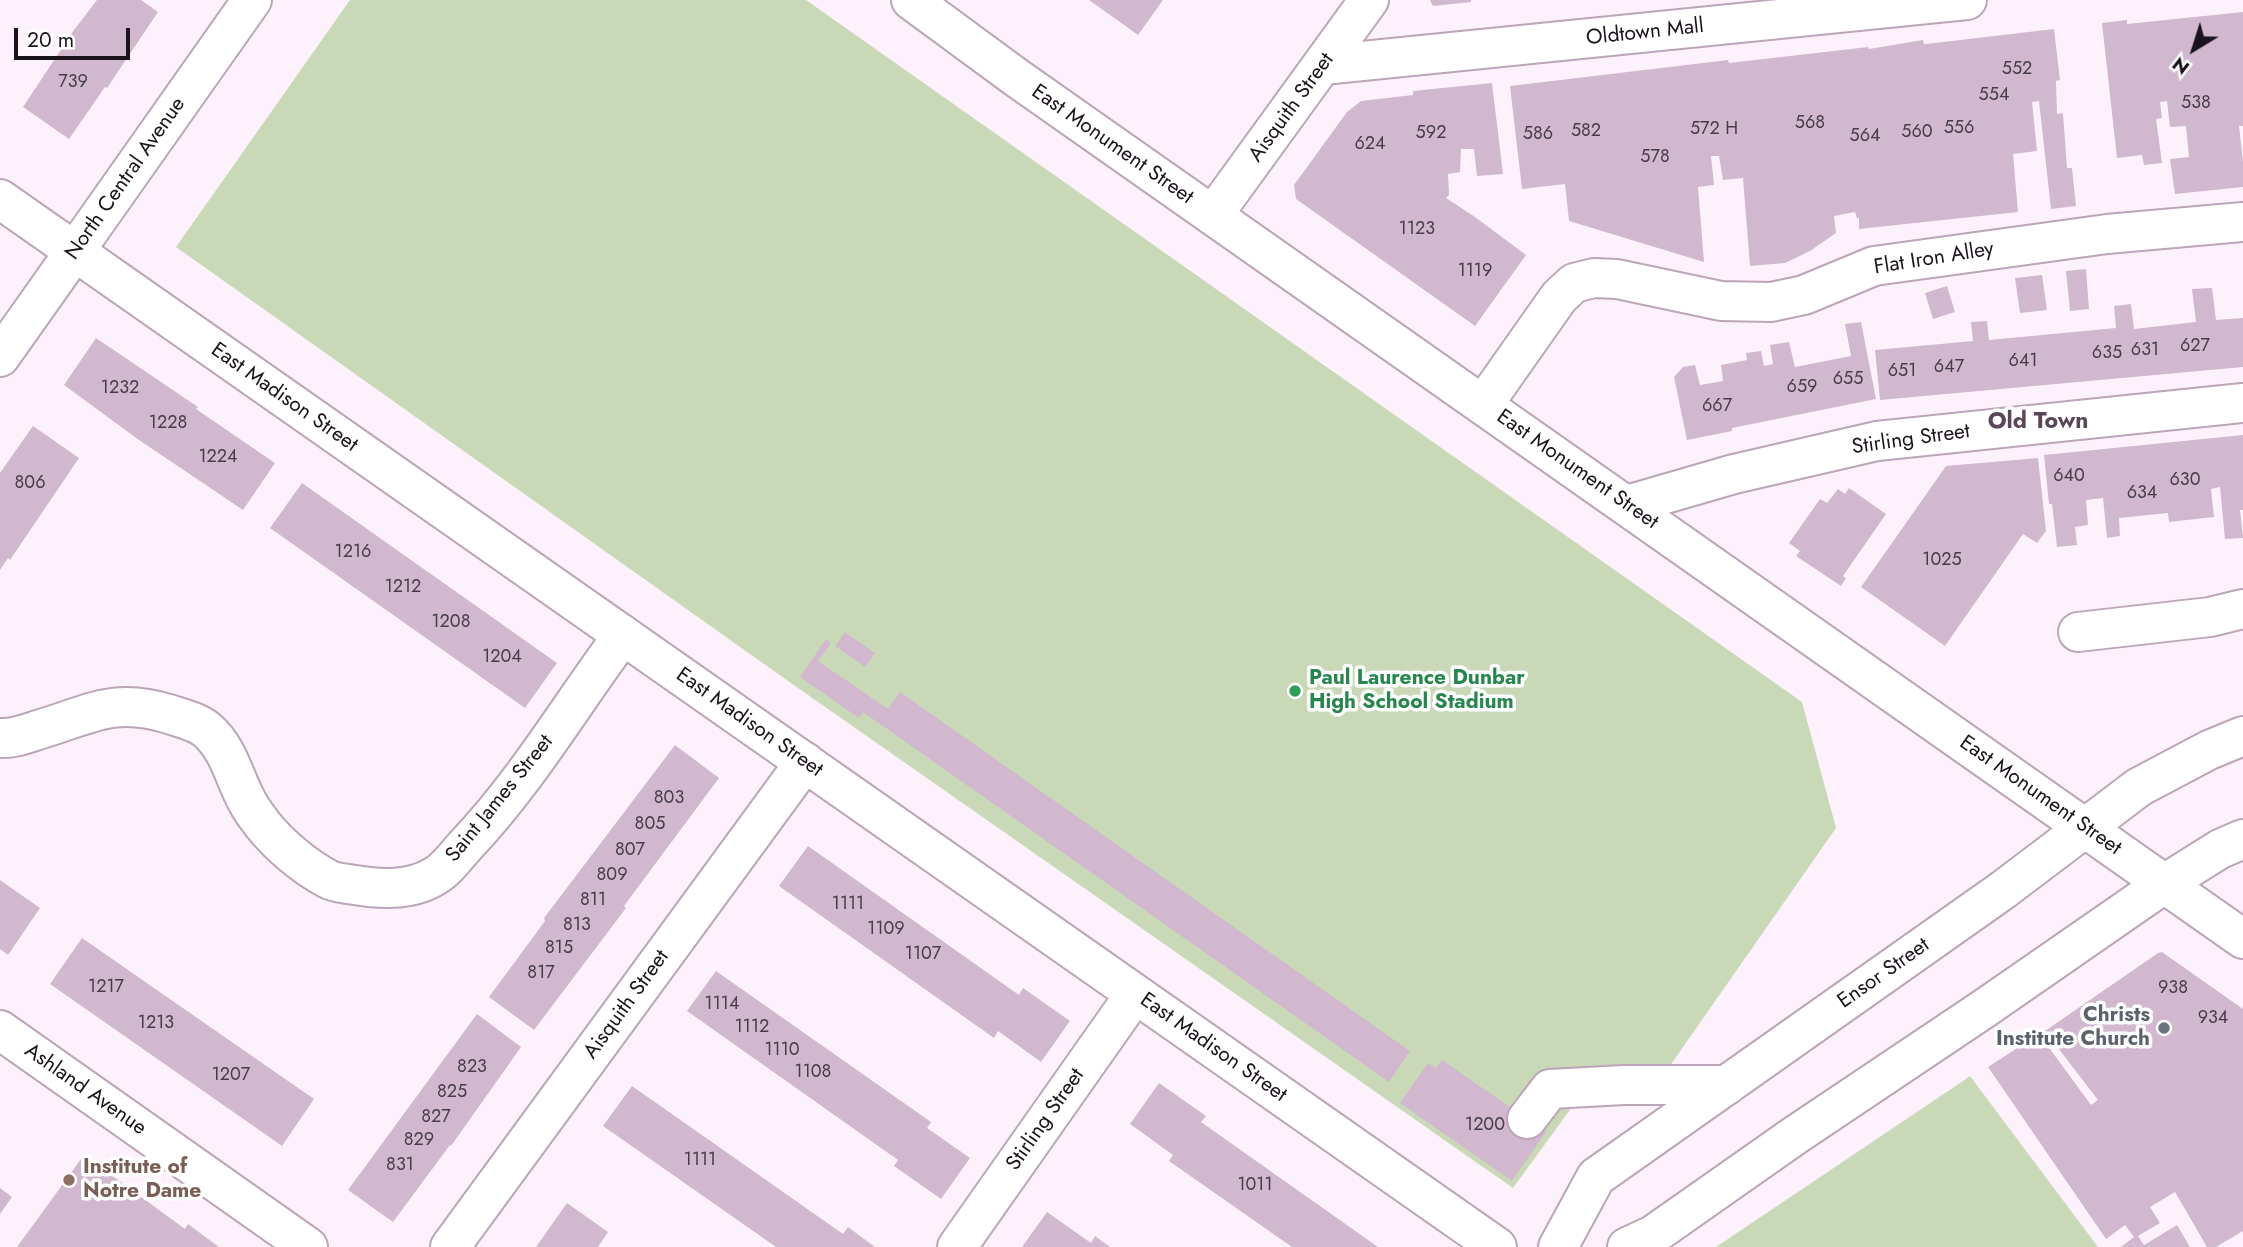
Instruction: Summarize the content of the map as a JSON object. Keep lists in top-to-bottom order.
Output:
{
  "streets": {
    "main road": [
      "Oldtown Mall",
      "Aisquith Street",
      "East Monument Street",
      "North Central Avenue",
      "Flat Iron Alley",
      "East Madison Street",
      "Stirling Street",
      "Saint James Street",
      "Ensor Street",
      "Ashland Avenue"
    ]
  },
  "crossings": [
    ["Oldtown Mall", "Aisquith Street"],
    ["Aisquith Street", "East Monument Street"],
    ["Aisquith Street", "East Madison Street"],
    ["East Monument Street", "Flat Iron Alley"],
    ["East Monument Street", "Stirling Street"],
    ["East Monument Street", "Ensor Street"],
    ["North Central Avenue", "East Madison Street"],
    ["East Madison Street", "Stirling Street"],
    ["East Madison Street", "Saint James Street"]
  ],
  "districts": ["Old Town"],
  "places": ["Paul Laurence Dunbar High School Stadium", "Christs Institute Church", "Institute of Notre Dame"],
  "house_numbers": [
    "552",
    "739",
    "554",
    "538",
    "568",
    "556",
    "572 H",
    "582",
    "560",
    "592",
    "586",
    "564",
    "624",
    "578",
    "1123",
    "1119",
    "627",
    "631",
    "635",
    "641",
    "647",
    "651",
    "655",
    "659",
    "1232",
    "667",
    "1228",
    "1224",
    "640",
    "630",
    "806",
    "634",
    "1216",
    "1025",
    "1212",
    "1208",
    "1204",
    "803",
    "805",
    "807",
    "809",
    "811",
    "1111",
    "813",
    "1109",
    "815",
    "1107",
    "817",
    "1217",
    "938",
    "1114",
    "934",
    "1213",
    "1112",
    "1110",
    "823",
    "1108",
    "1207",
    "825",
    "827",
    "1200",
    "829",
    "1111",
    "831",
    "1011"
  ],
  "scale_bar": "20 m",
  "north": "bottom left"
}
